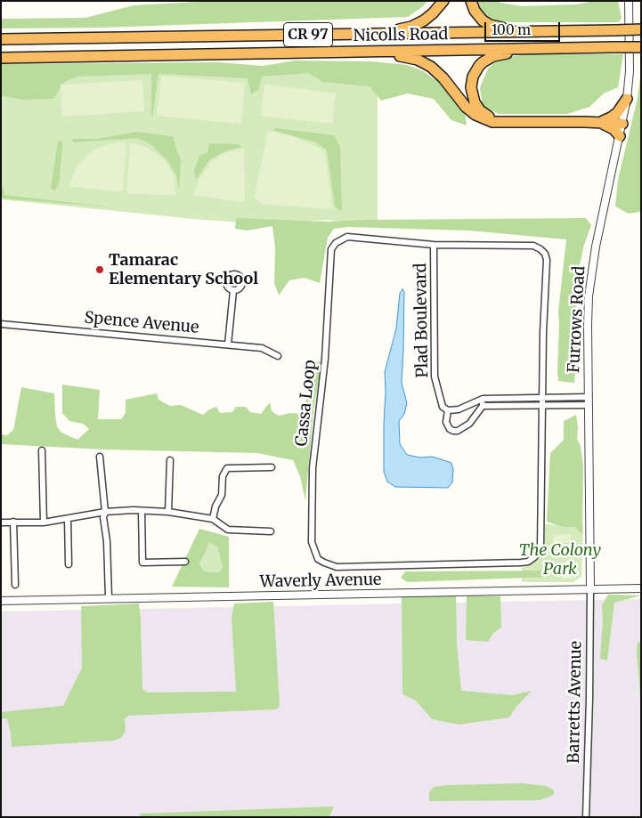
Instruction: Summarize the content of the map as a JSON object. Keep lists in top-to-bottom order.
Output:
{
  "streets": {
    "highway": ["CR 97", "Nicolls Road"],
    "street": [
      "Furrows Road",
      "Plad Boulevard",
      "Spence Avenue",
      "Cassa Loop",
      "Waverly Avenue",
      "Barretts Avenue"
    ]
  },
  "crossings": [
    ["Furrows Road", "Waverly Avenue"],
    ["Furrows Road", "Barretts Avenue"],
    ["Plad Boulevard", "Cassa Loop"],
    ["Waverly Avenue", "Barretts Avenue"]
  ],
  "parks": ["The Colony Park"],
  "places": ["Tamarac Elementary School"],
  "scale_bar": "100 m"
}
